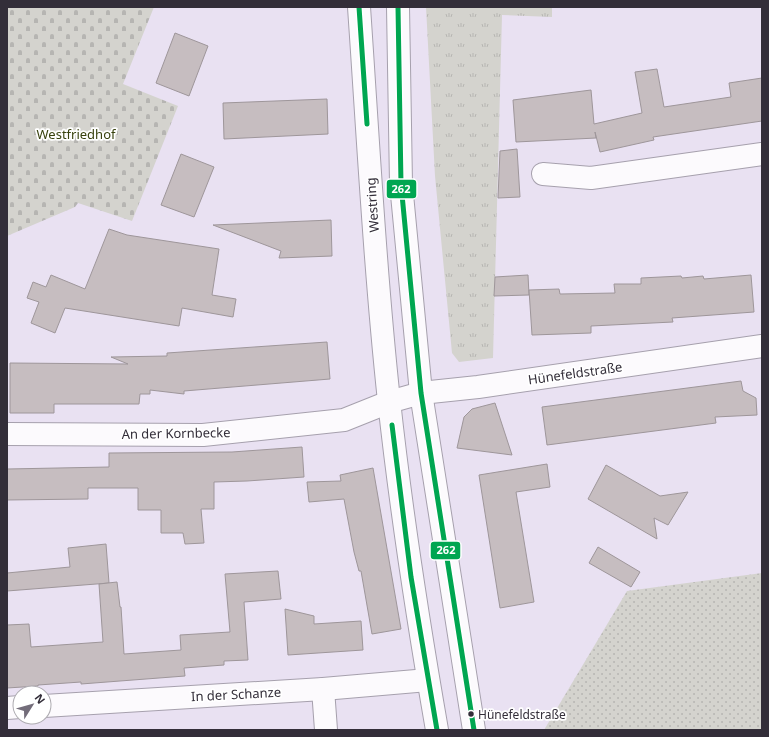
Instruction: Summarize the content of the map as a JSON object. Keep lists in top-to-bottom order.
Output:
{
  "streets": {
    "main road": [
      "Westring",
      "Hünefeldstraße",
      "An der Kornbecke",
      "In der Schanze"
    ]
  },
  "crossings": [
    ["Westring", "Hünefeldstraße"],
    ["Westring", "An der Kornbecke"],
    ["Westring", "In der Schanze"],
    ["Hünefeldstraße", "An der Kornbecke"]
  ],
  "parks": ["Westfriedhof"],
  "places": ["Hünefeldstraße"],
  "lines": ["transit line 262"],
  "north": "top right"
}
